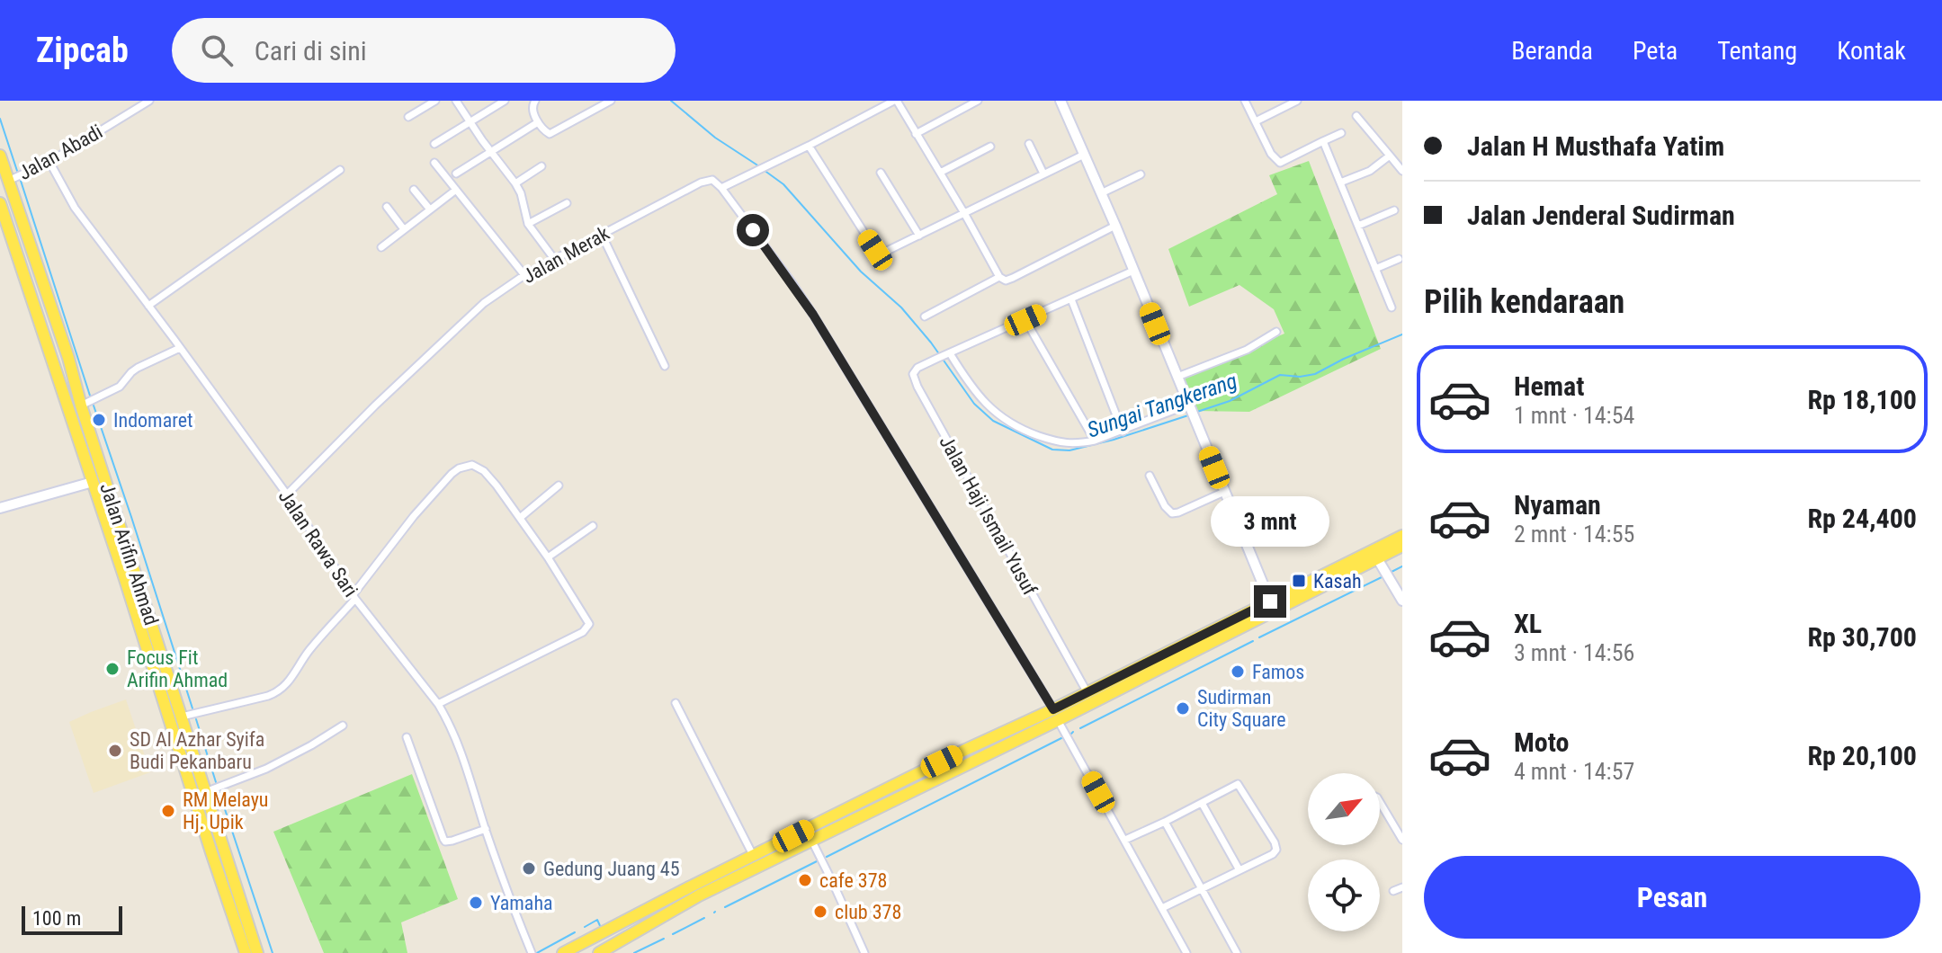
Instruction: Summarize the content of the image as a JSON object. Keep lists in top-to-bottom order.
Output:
{
  "streets": {
    "main road": ["Jalan Arifin Ahmad"],
    "street": [
      "Jalan Abadi",
      "Jalan Merak",
      "Jalan Haji Ismail Yusuf",
      "Jalan Rawa Sari"
    ]
  },
  "crossings": [
    ["Jalan Abadi", "Jalan Rawa Sari"],
    ["Jalan Abadi", "Jalan Arifin Ahmad"],
    ["Jalan Merak", "Jalan Rawa Sari"]
  ],
  "water": ["Sungai Tangkerang"],
  "places": {
    "other": [
      "Indomaret",
      "Focus Fit Arifin Ahmad",
      "Famos",
      "Sudirman City Square",
      "SD Al Azhar Syifa Budi Pekanbaru",
      "RM Melayu Hj. Upik",
      "Gedung Juang 45",
      "cafe 378",
      "Yamaha",
      "club 378"
    ],
    "transit": ["Kasah"]
  },
  "scale_bar": "100 m",
  "north": "top right",
  "page": {
    "header": "Zipcab",
    "search": "Cari di sini",
    "nav": [
      "Beranda",
      "Peta",
      "Tentang",
      "Kontak"
    ],
    "banner": ["Jalan H Musthafa Yatim", "Jalan Jenderal Sudirman"],
    "heading": "Pilih kendaraan",
    "list": [
      {
        "name": "Hemat",
        "note": "1 mnt · 14:54",
        "value": "Rp 18,100"
      },
      {
        "name": "Nyaman",
        "note": "2 mnt · 14:55",
        "value": "Rp 24,400"
      },
      {
        "name": "XL",
        "note": "3 mnt · 14:56",
        "value": "Rp 30,700"
      },
      {
        "name": "Moto",
        "note": "4 mnt · 14:57",
        "value": "Rp 20,100"
      }
    ],
    "bubble": "3 mnt",
    "buttons": "Pesan",
    "scale": "100 m"
  }
}
